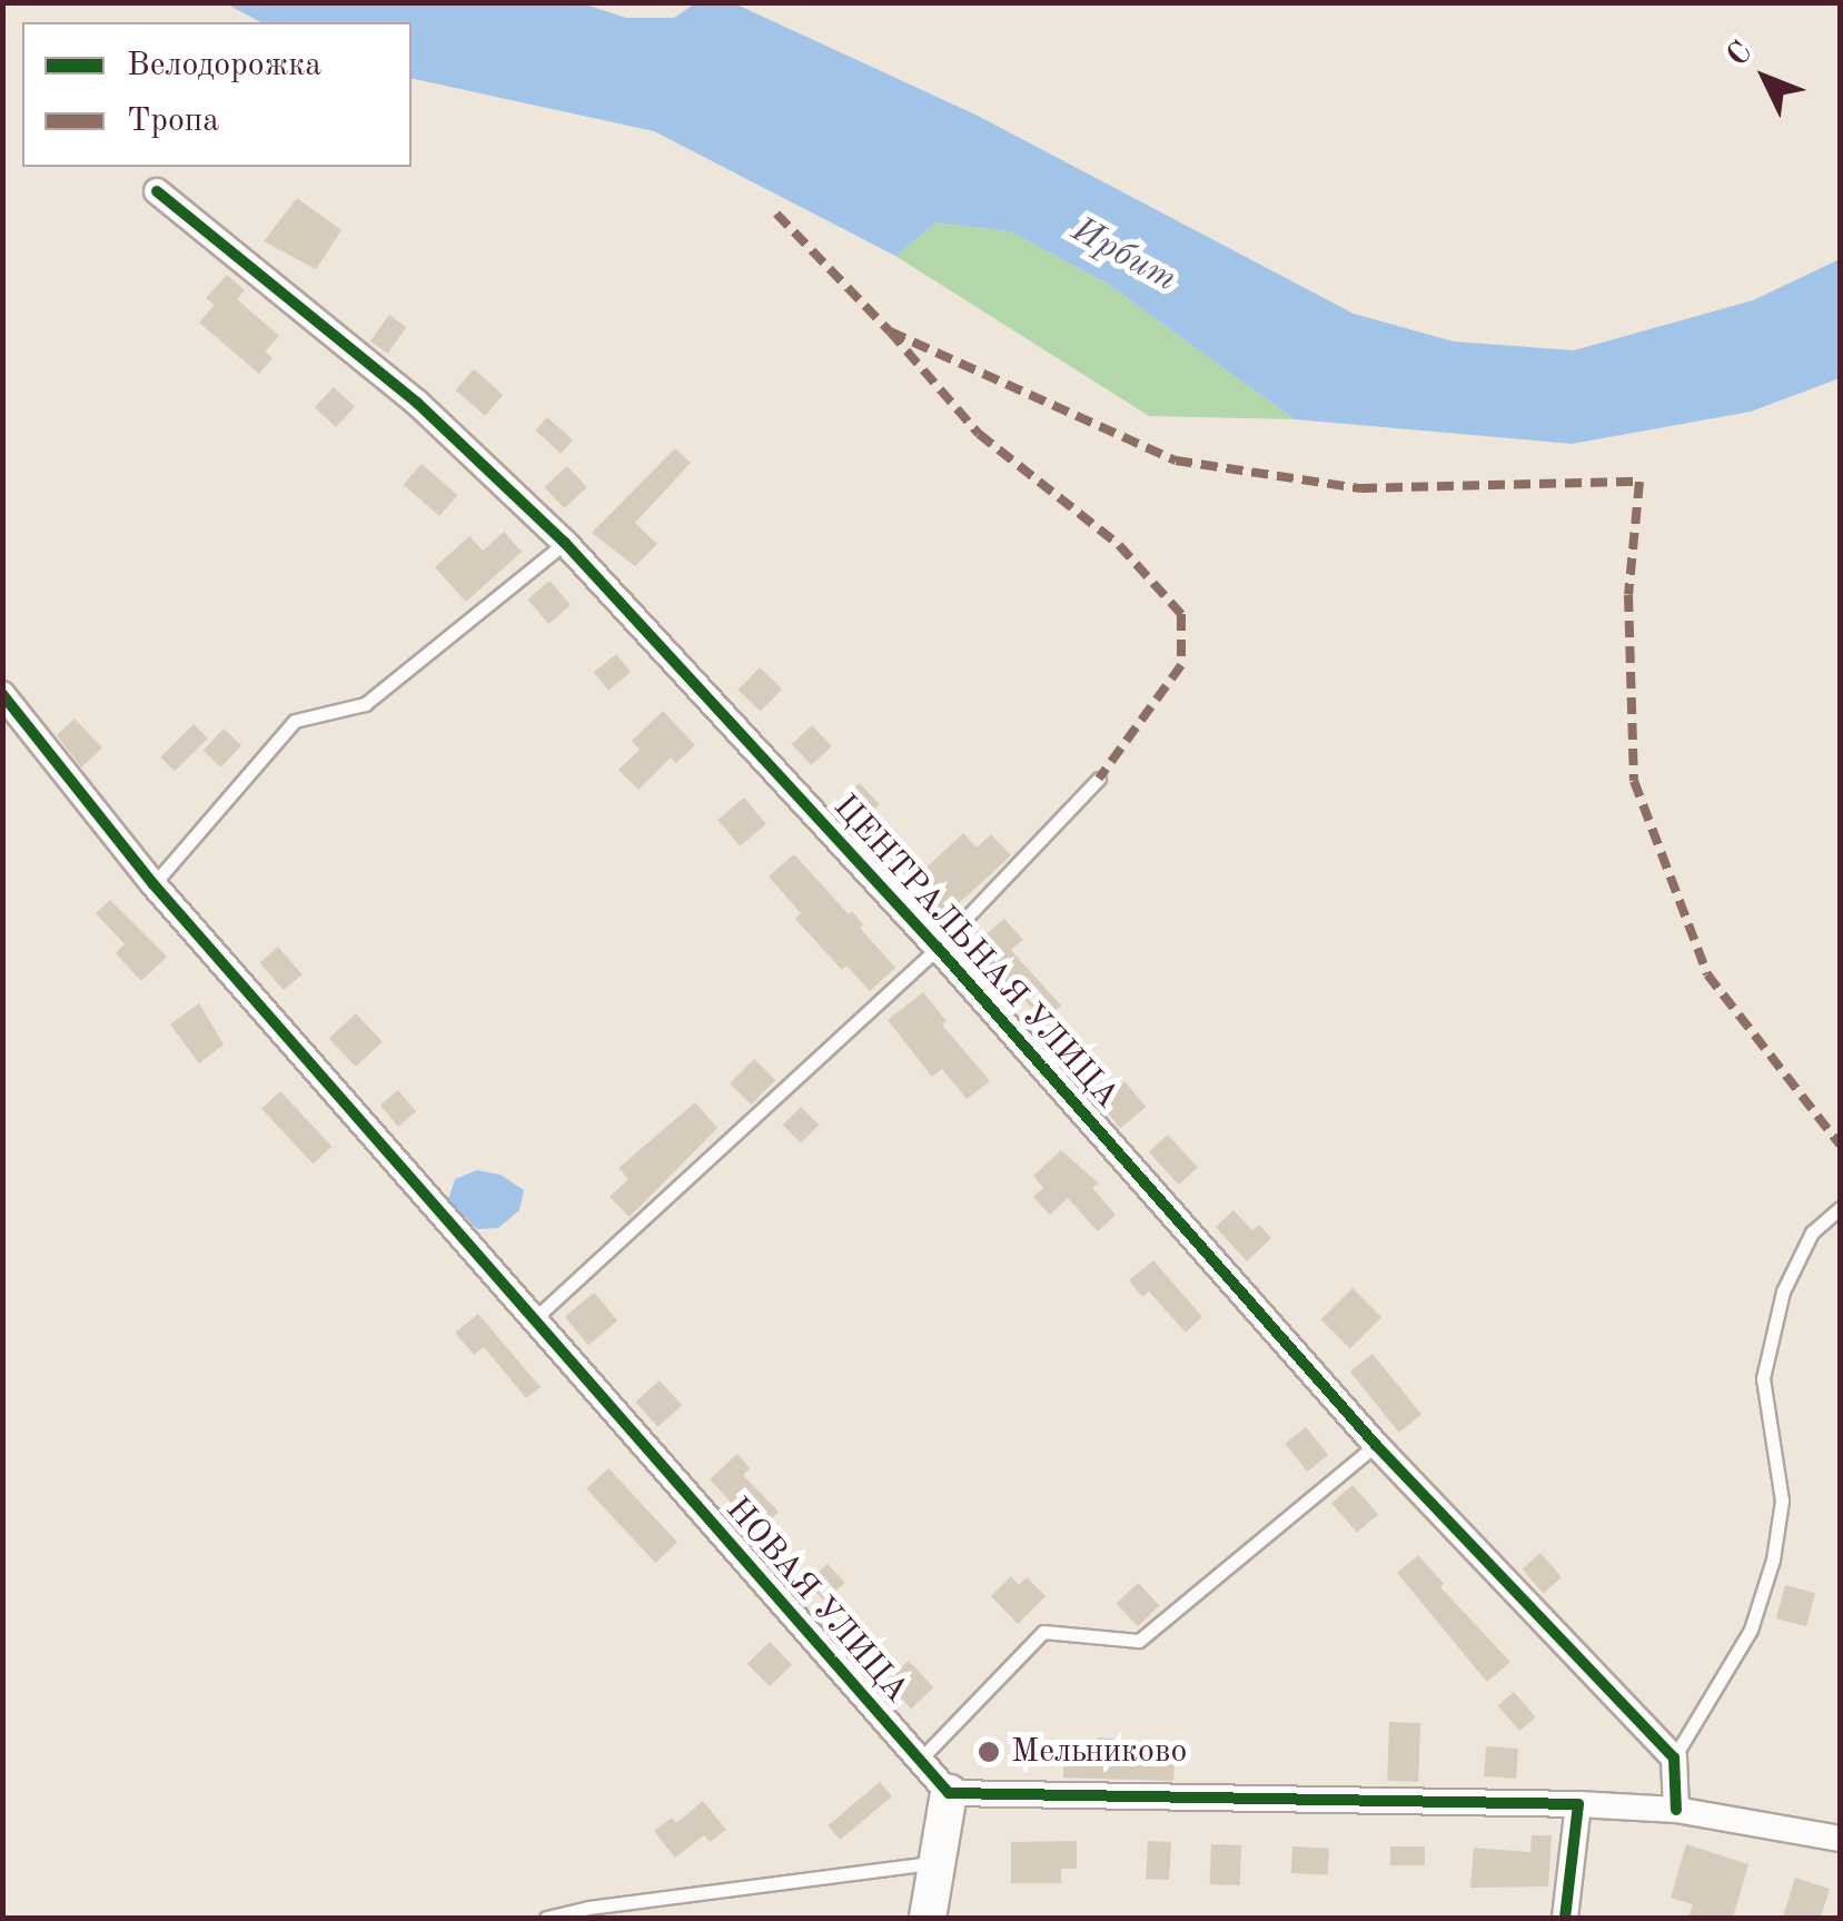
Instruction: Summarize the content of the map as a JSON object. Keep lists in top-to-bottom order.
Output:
{
  "streets": {
    "street": ["ЦЕНТРАЛЬНАЯ УЛИЦА", "НОВАЯ УЛИЦА"]
  },
  "water": ["Ирбит"],
  "places": ["Мельниково"],
  "legend": ["Велодорожка", "Тропа"],
  "north": "top left"
}
